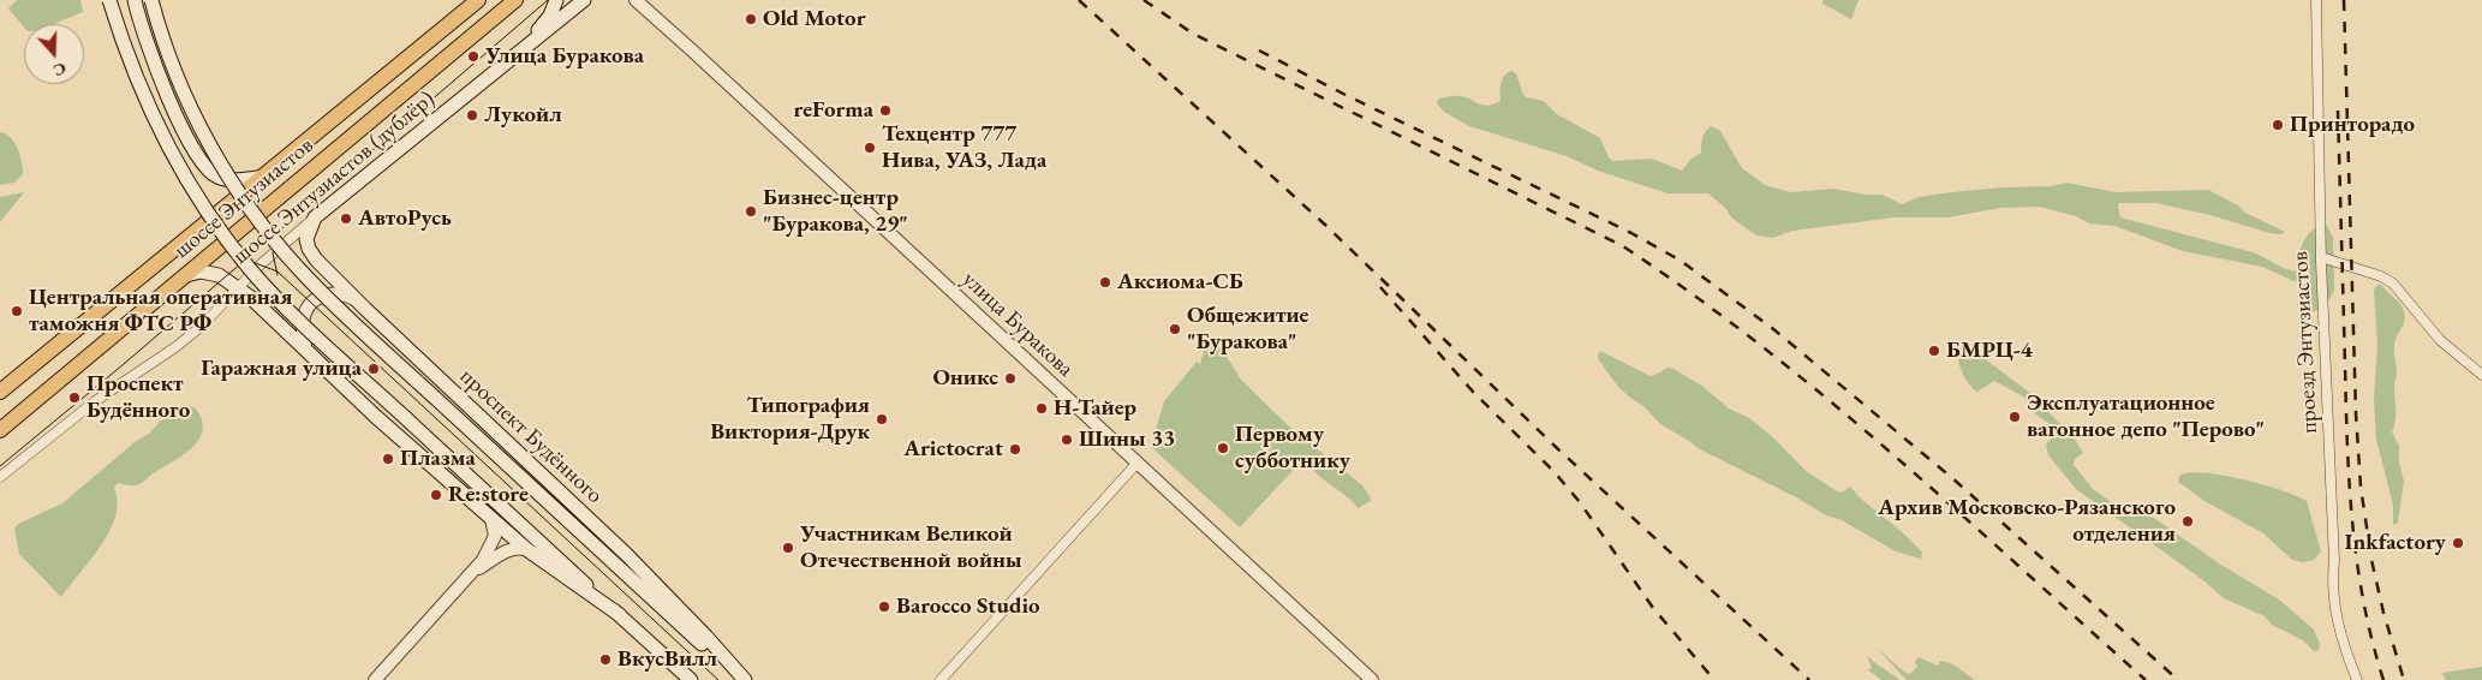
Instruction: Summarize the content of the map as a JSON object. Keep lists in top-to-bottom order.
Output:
{
  "streets": {
    "main road": ["шоссе Энтузиастов (дублёр)", "шоссе Энтузиастов", "проспект Будённого"],
    "street": ["улица Буракова", "проезд Энтузиастов"]
  },
  "crossings": [
    ["шоссе Энтузиастов (дублёр)", "проспект Будённого"]
  ],
  "places": [
    "Old Motor",
    "Улица Буракова",
    "reForma",
    "Лукойл",
    "Принторадо",
    "Техцентр 777 Нива, УАЗ, Лада",
    "Бизнес-центр \"Буракова, 29\"",
    "АвтоРусь",
    "Аксиома-СБ",
    "Центральная оперативная таможня ФТС РФ",
    "Общежитие \"Буракова\"",
    "БМРЦ-4",
    "Гаражная улица",
    "Оникс",
    "Проспект Будённого",
    "Н-Тайер",
    "Эксплуатационное вагонное депо \"Перово\"",
    "Типография Виктория-Друк",
    "Шины 33",
    "Первому субботнику",
    "Arictocrat",
    "Плазма",
    "Re:store",
    "Архив Московско-Рязанского отделения",
    "Inkfactory",
    "Участникам Великой Отечественной войны",
    "Barocco Studio",
    "ВкусВилл"
  ],
  "north": "bottom"
}
